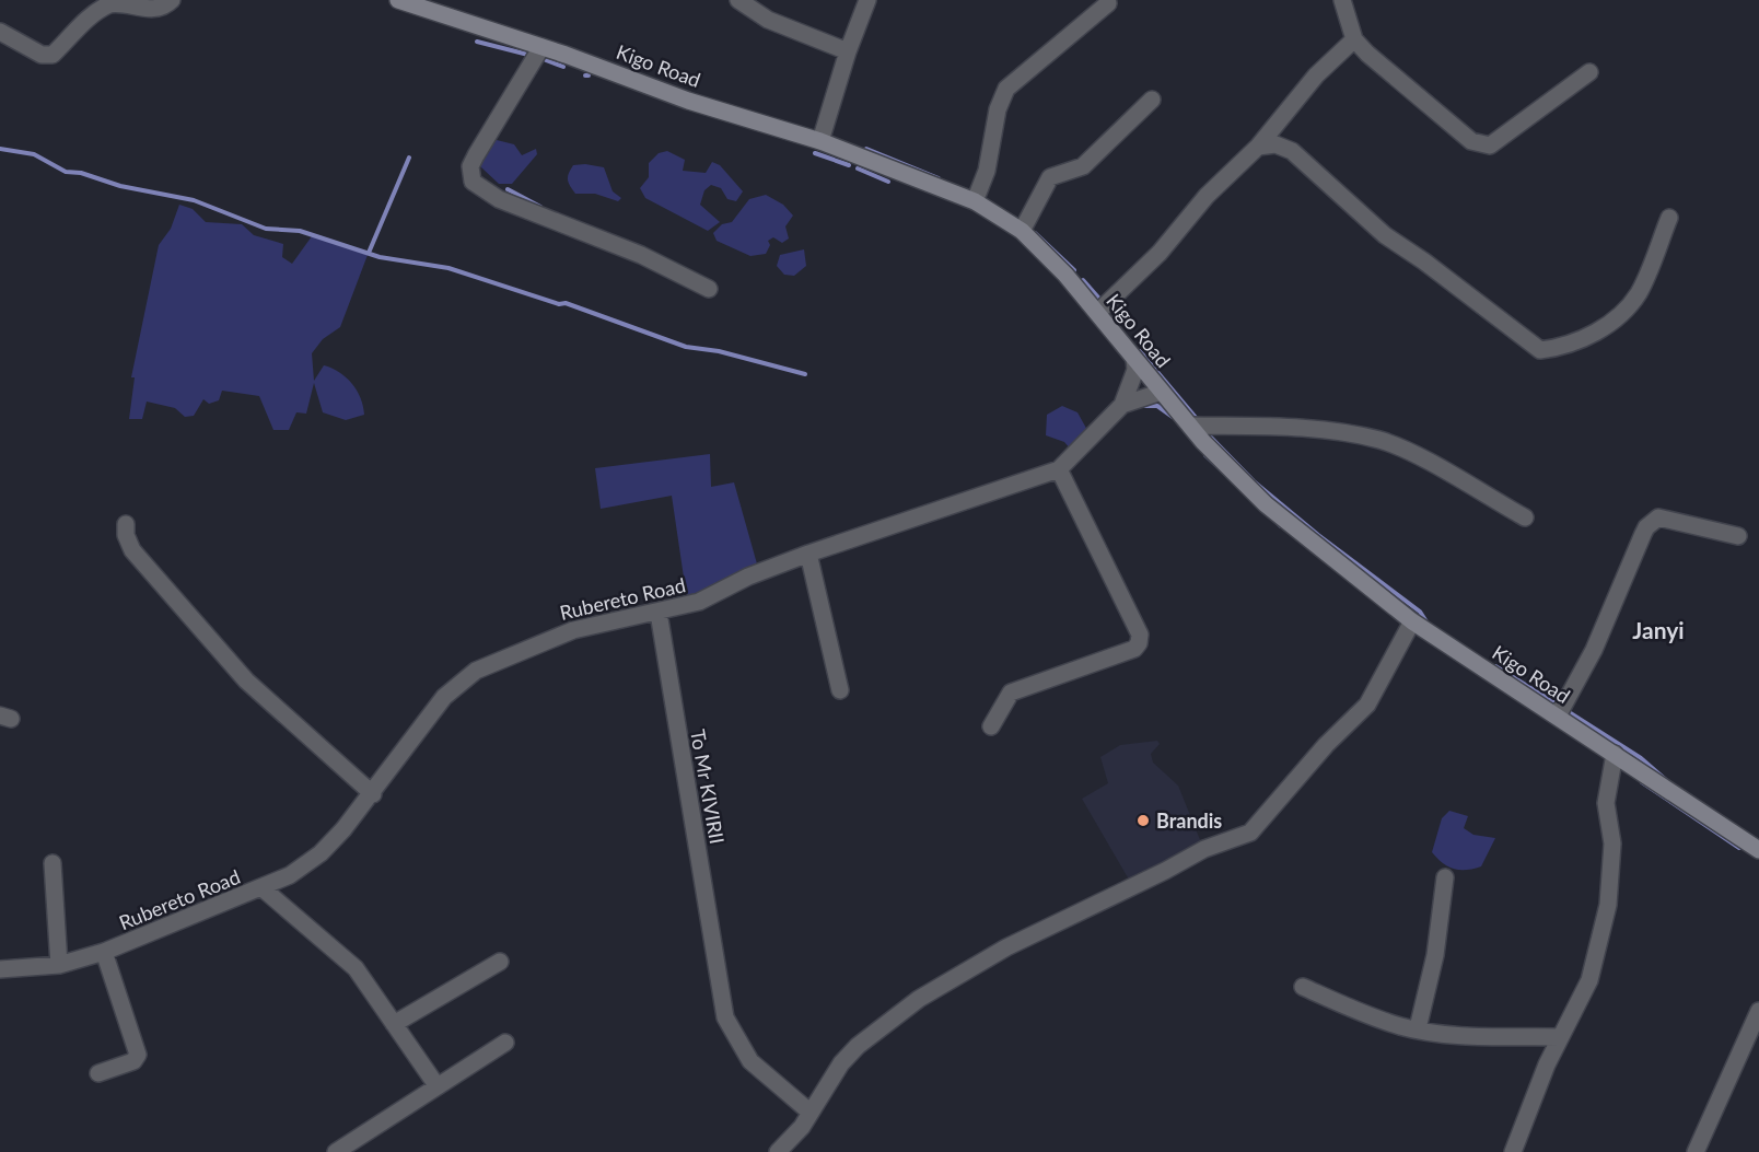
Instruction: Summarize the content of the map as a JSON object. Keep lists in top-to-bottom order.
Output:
{
  "streets": {
    "street": ["Kigo Road", "Rubereto Road", "To Mr KIVIRII"]
  },
  "crossings": [
    ["Kigo Road", "Rubereto Road"],
    ["Rubereto Road", "To Mr KIVIRII"]
  ],
  "districts": ["Janyi"],
  "places": ["Brandis"]
}
